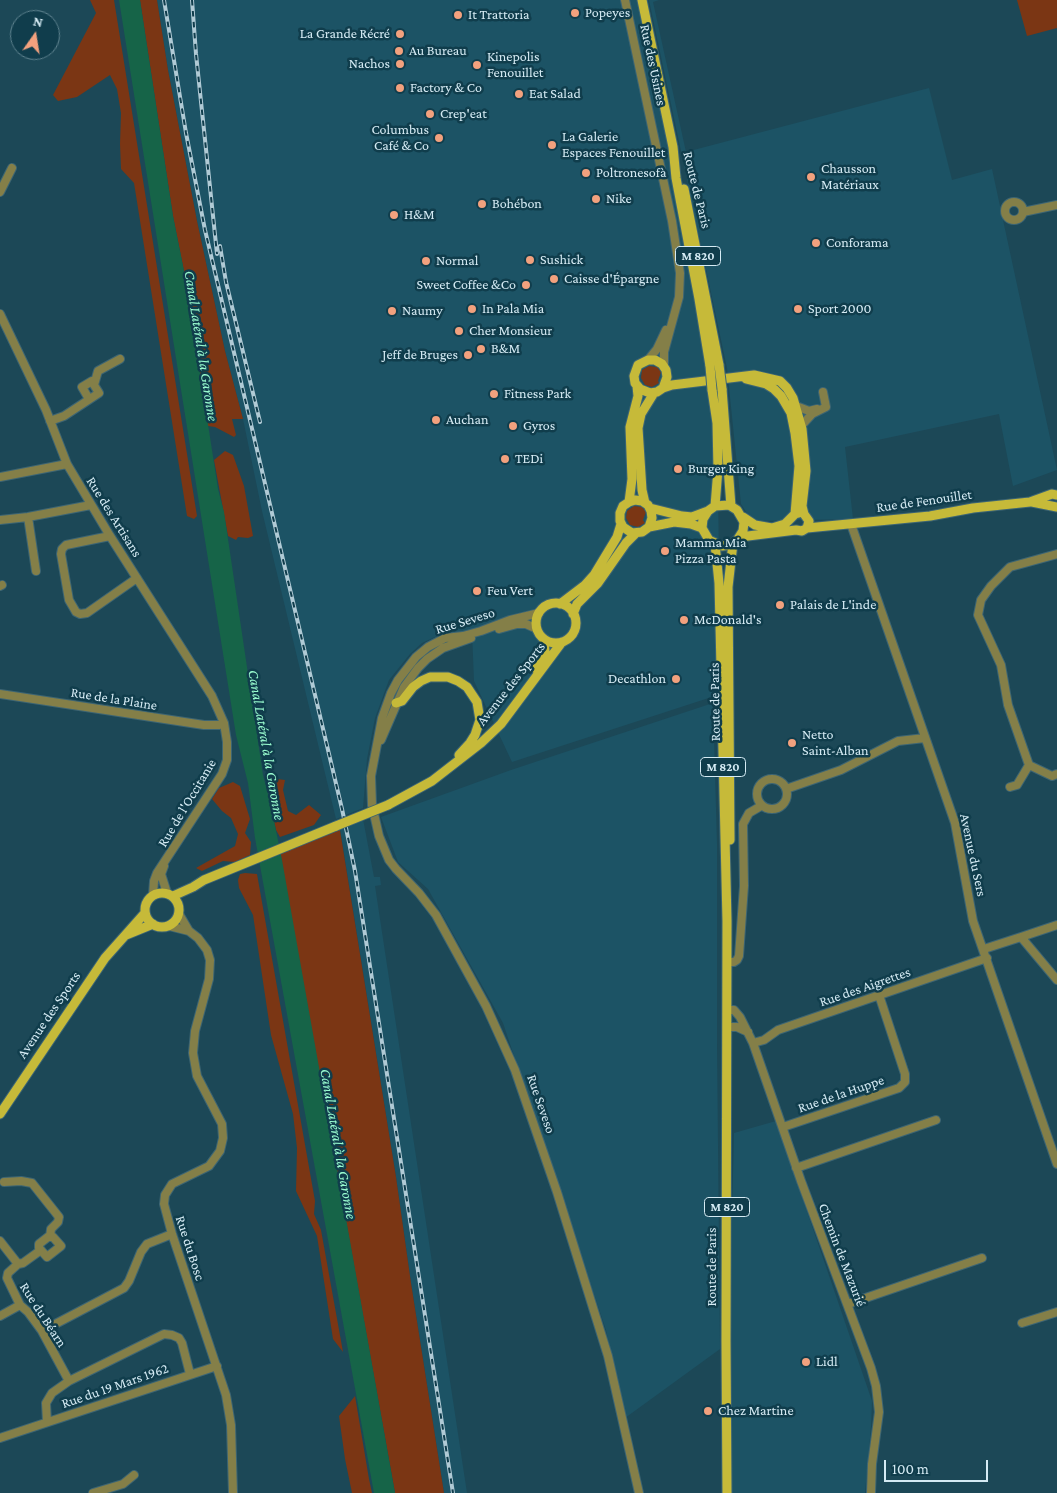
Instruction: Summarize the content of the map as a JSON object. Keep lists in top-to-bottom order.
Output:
{
  "streets": {
    "main road": [
      "Route de Paris",
      "M 820",
      "Rue de Fenouillet",
      "Avenue des Sports"
    ],
    "street": [
      "Rue des Usines",
      "Rue des Artisans",
      "Rue Seveso",
      "Rue de la Plaine",
      "Rue de l'Occitanie",
      "Avenue du Sers",
      "Rue des Aigrettes",
      "Rue de la Huppe",
      "Rue du Bosc",
      "Chemin de Mazurié",
      "Rue du Béarn",
      "Rue du 19 Mars 1962"
    ]
  },
  "crossings": [
    ["Route de Paris", "Chemin de Mazurié"],
    ["Rue de Fenouillet", "Avenue du Sers"],
    ["Rue des Artisans", "Rue de la Plaine"],
    ["Rue des Artisans", "Rue de l'Occitanie"],
    ["Rue Seveso", "Avenue des Sports"],
    ["Avenue des Sports", "Rue de l'Occitanie"],
    ["Avenue des Sports", "Rue du Bosc"],
    ["Rue de la Plaine", "Rue de l'Occitanie"],
    ["Rue de l'Occitanie", "Rue du Bosc"],
    ["Avenue du Sers", "Rue des Aigrettes"],
    ["Rue des Aigrettes", "Rue de la Huppe"],
    ["Rue des Aigrettes", "Chemin de Mazurié"],
    ["Rue de la Huppe", "Chemin de Mazurié"],
    ["Rue du Bosc", "Rue du 19 Mars 1962"],
    ["Rue du Béarn", "Rue du 19 Mars 1962"]
  ],
  "water": ["Canal Latéral à la Garonne"],
  "places": [
    "Popeyes",
    "It Trattoria",
    "La Grande Récré",
    "Au Bureau",
    "Nachos",
    "Kinepolis Fenouillet",
    "Factory & Co",
    "Eat Salad",
    "Crep'eat",
    "Columbus Café & Co",
    "La Galerie Espaces Fenouillet",
    "Poltronesofà",
    "Chausson Matériaux",
    "Nike",
    "Bohébon",
    "H&M",
    "Conforama",
    "Sushick",
    "Normal",
    "Caisse d'Épargne",
    "Sweet Coffee &Co",
    "In Pala Mia",
    "Sport 2000",
    "Naumy",
    "Cher Monsieur",
    "B&M",
    "Jeff de Bruges",
    "Fitness Park",
    "Auchan",
    "Gyros",
    "TEDi",
    "Burger King",
    "Mamma Mia Pizza Pasta",
    "Feu Vert",
    "Palais de L'inde",
    "McDonald's",
    "Decathlon",
    "Netto Saint-Alban",
    "Lidl",
    "Chez Martine"
  ],
  "scale_bar": "100 m",
  "north": "top"
}
